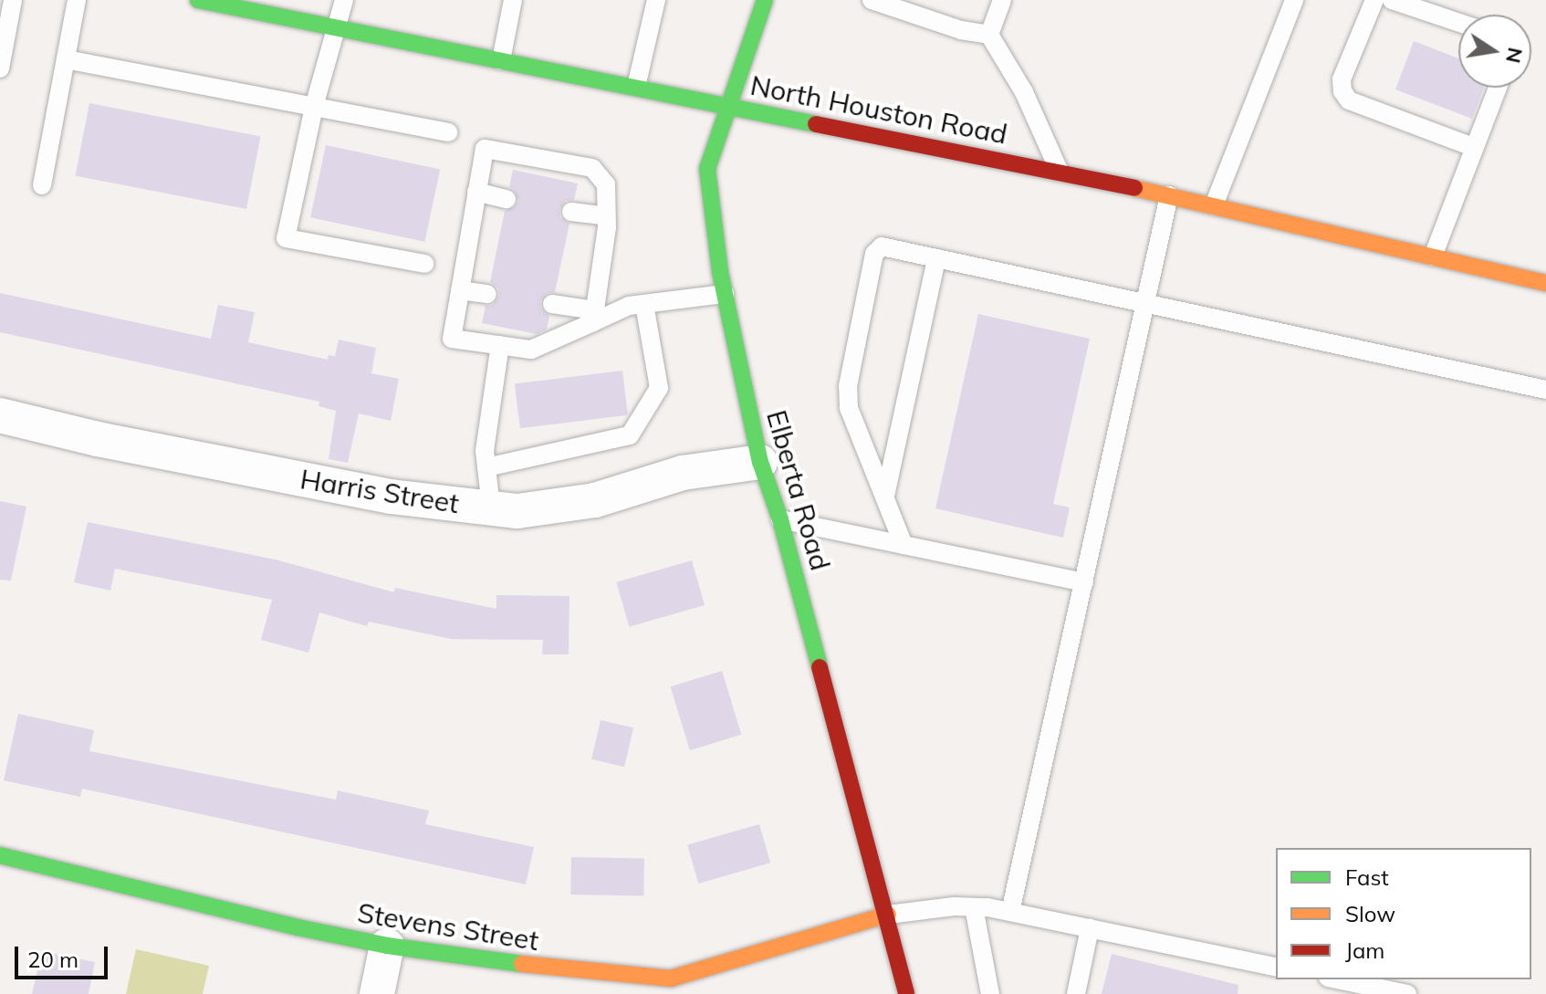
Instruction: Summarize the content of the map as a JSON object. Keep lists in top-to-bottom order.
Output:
{
  "streets": {
    "street": [
      "North Houston Road",
      "Elberta Road",
      "Harris Street",
      "Stevens Street"
    ]
  },
  "crossings": [
    ["North Houston Road", "Elberta Road"],
    ["Elberta Road", "Harris Street"],
    ["Elberta Road", "Stevens Street"]
  ],
  "legend": ["Fast", "Slow", "Jam"],
  "scale_bar": "20 m",
  "north": "right"
}
